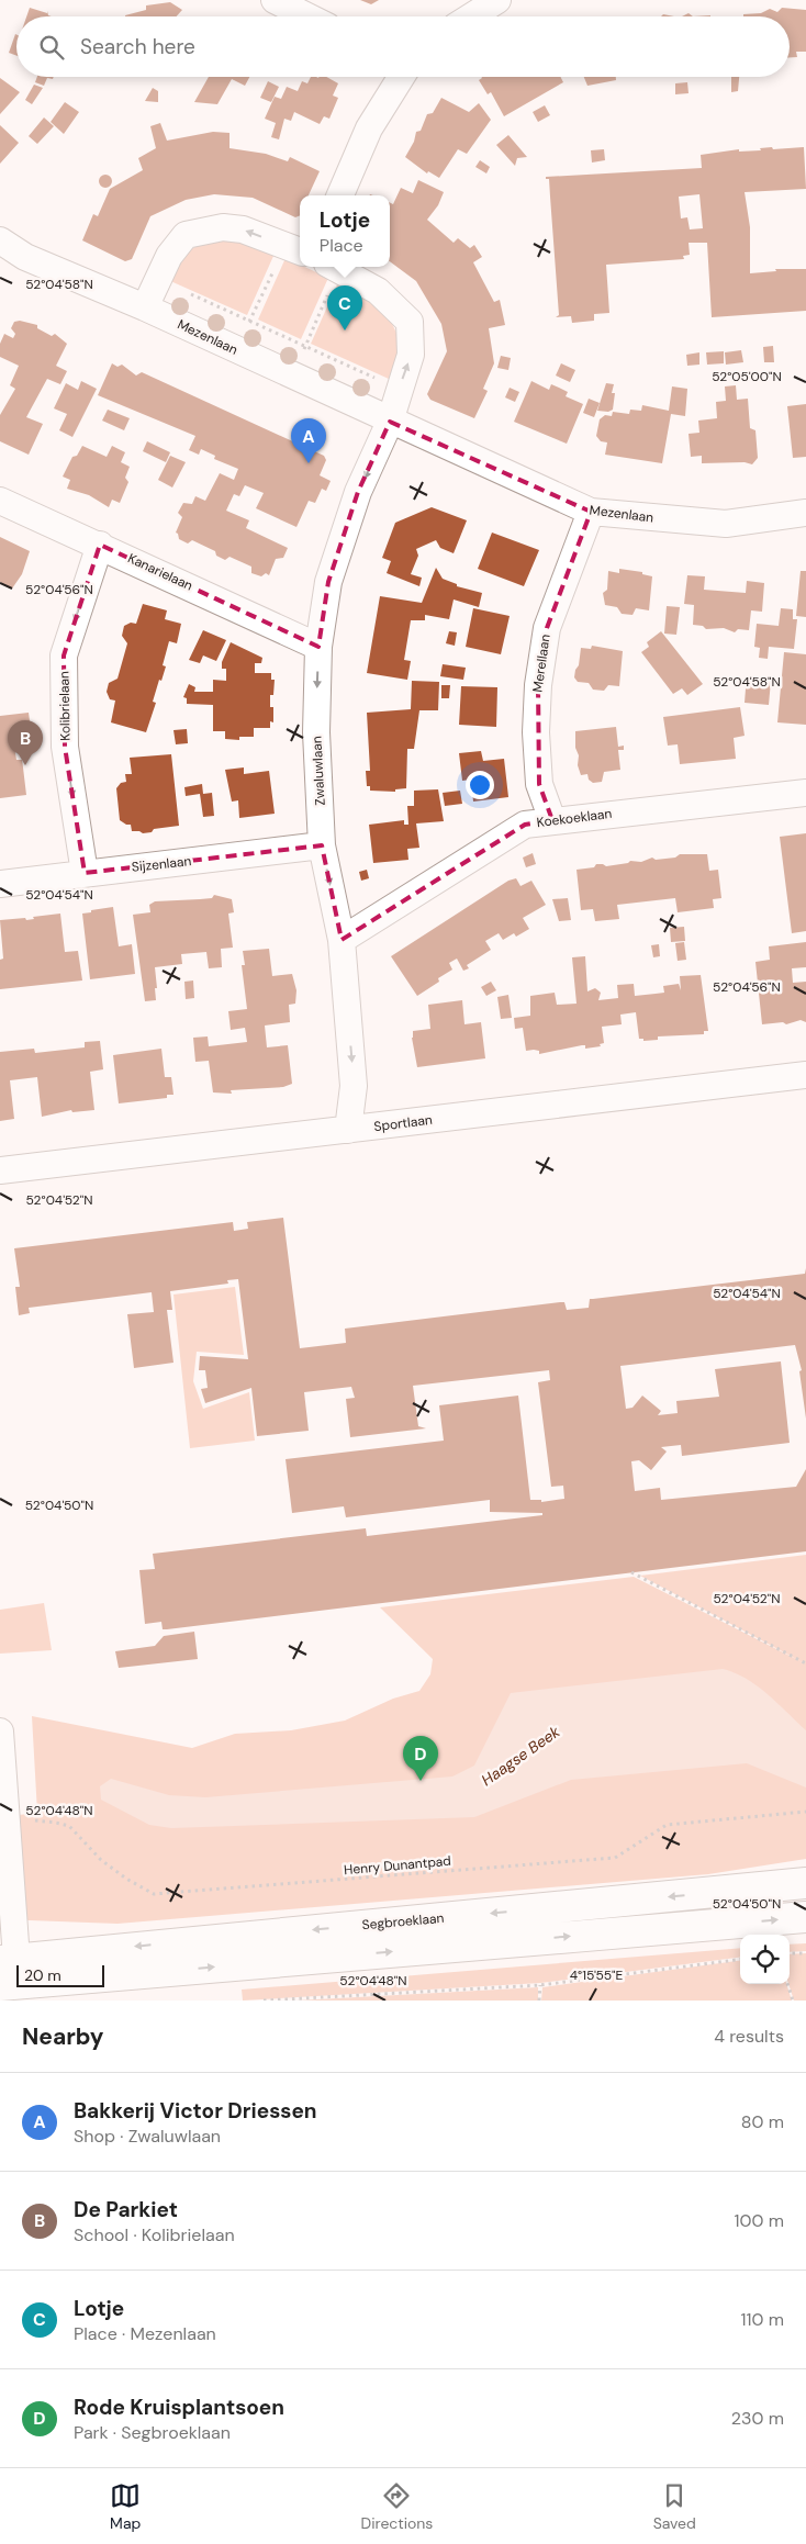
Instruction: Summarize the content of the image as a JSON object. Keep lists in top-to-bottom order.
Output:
{
  "streets": {
    "main road": ["Segbroeklaan"],
    "street": [
      "Mezenlaan",
      "Kanarielaan",
      "Merellaan",
      "Kolibrielaan",
      "Zwaluwlaan",
      "Koekoeklaan",
      "Sijzenlaan",
      "Sportlaan"
    ],
    "path": ["Henry Dunantpad"]
  },
  "crossings": [
    ["Mezenlaan", "Merellaan"],
    ["Mezenlaan", "Zwaluwlaan"],
    ["Kanarielaan", "Kolibrielaan"],
    ["Kanarielaan", "Zwaluwlaan"],
    ["Merellaan", "Koekoeklaan"],
    ["Kolibrielaan", "Sijzenlaan"],
    ["Zwaluwlaan", "Koekoeklaan"],
    ["Zwaluwlaan", "Sijzenlaan"],
    ["Zwaluwlaan", "Sportlaan"]
  ],
  "one_way": ["Kolibrielaan", "Zwaluwlaan"],
  "water": ["Haagse Beek"],
  "scale_bar": "20 m",
  "page": {
    "search": "Search here",
    "popup": ["Lotje", "Place"],
    "pins": [
      "C",
      "A",
      "B",
      "D"
    ],
    "scale": "20 m",
    "heading": ["Nearby", "4 results"],
    "list": [
      {
        "mark": "A",
        "name": "Bakkerij Victor Driessen",
        "note": "Shop · Zwaluwlaan",
        "value": "80 m"
      },
      {
        "mark": "B",
        "name": "De Parkiet",
        "note": "School · Kolibrielaan",
        "value": "100 m"
      },
      {
        "mark": "C",
        "name": "Lotje",
        "note": "Place · Mezenlaan",
        "value": "110 m"
      },
      {
        "mark": "D",
        "name": "Rode Kruisplantsoen",
        "note": "Park · Segbroeklaan",
        "value": "230 m"
      }
    ],
    "nav": ["Map", "Directions", "Saved"]
  },
  "coordinates": [
    "52°04'58\"N",
    "52°05'00\"N",
    "52°04'56\"N",
    "52°04'54\"N",
    "52°04'52\"N",
    "52°04'50\"N",
    "52°04'48\"N",
    "4°15'55\"E"
  ]
}
